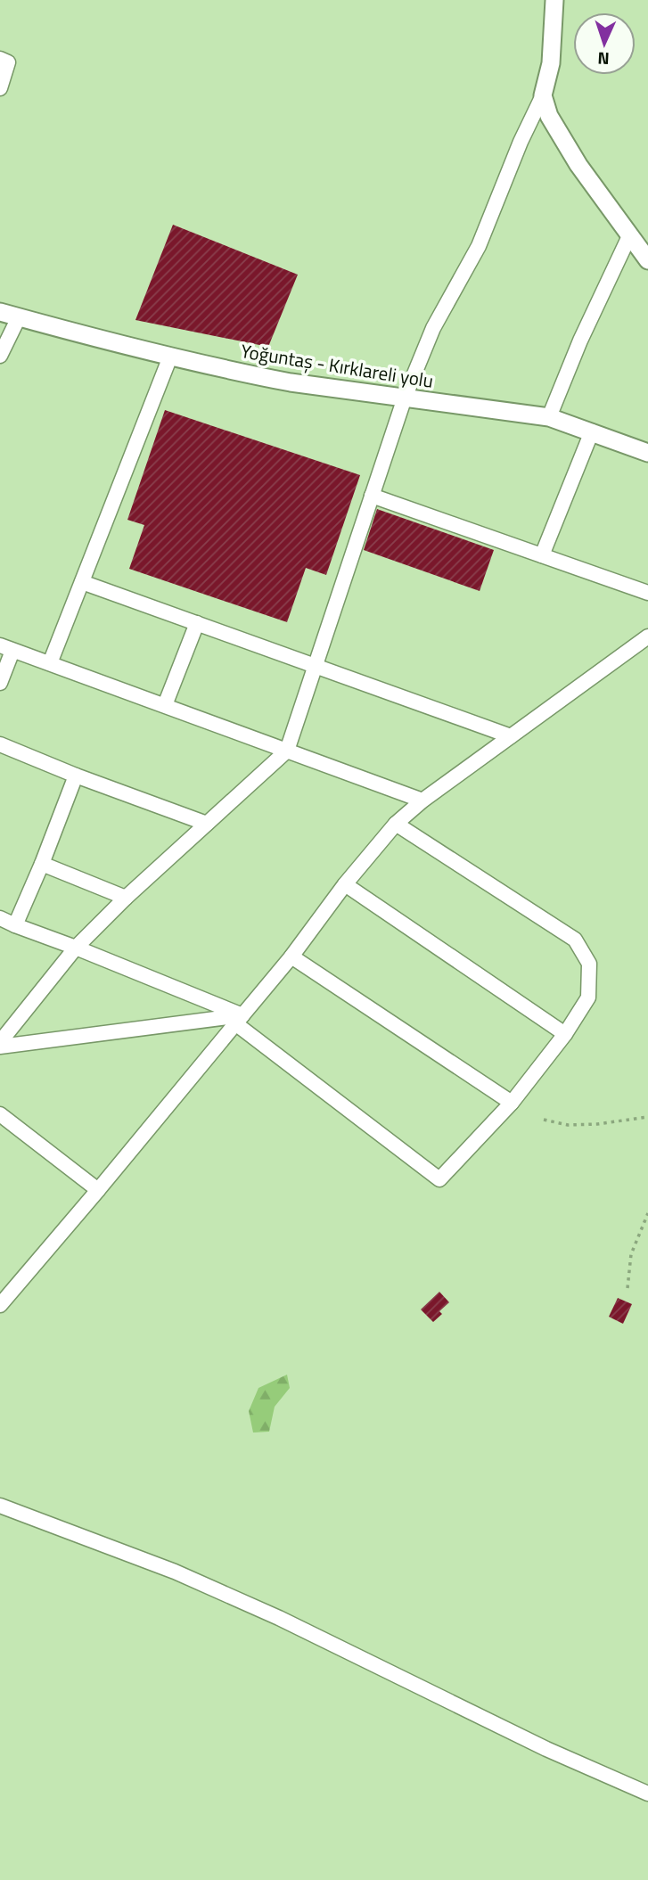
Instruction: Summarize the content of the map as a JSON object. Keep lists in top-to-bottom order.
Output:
{
  "streets": {
    "street": ["Yoğuntaş - Kırklareli yolu"]
  },
  "north": "bottom"
}
